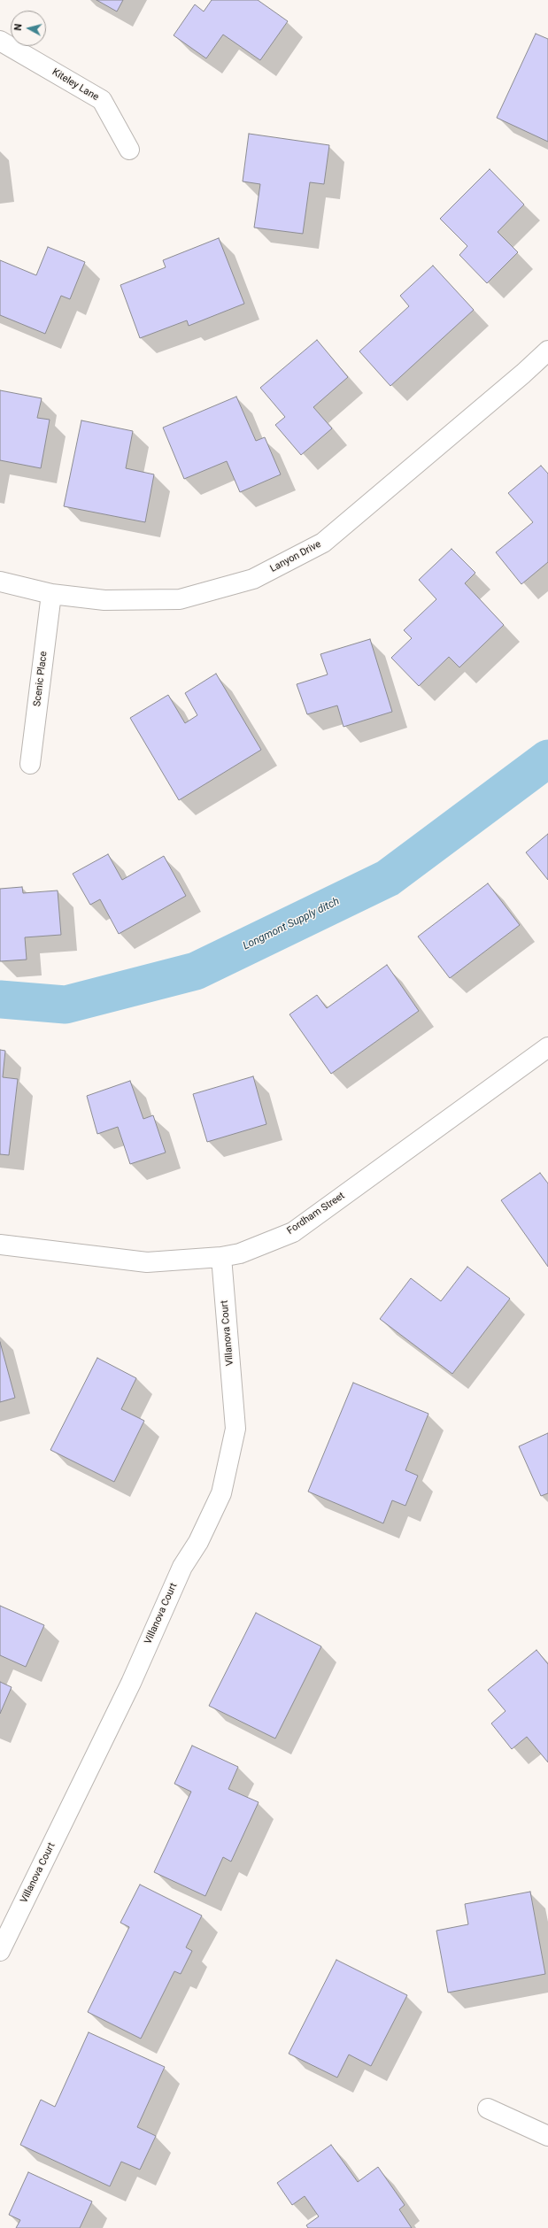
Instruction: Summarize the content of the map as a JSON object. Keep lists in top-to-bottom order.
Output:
{
  "streets": {
    "street": [
      "Kiteley Lane",
      "Lanyon Drive",
      "Scenic Place",
      "Fordham Street",
      "Villanova Court"
    ]
  },
  "crossings": [
    ["Lanyon Drive", "Scenic Place"],
    ["Fordham Street", "Villanova Court"]
  ],
  "water": ["Longmont Supply ditch"],
  "north": "left"
}
